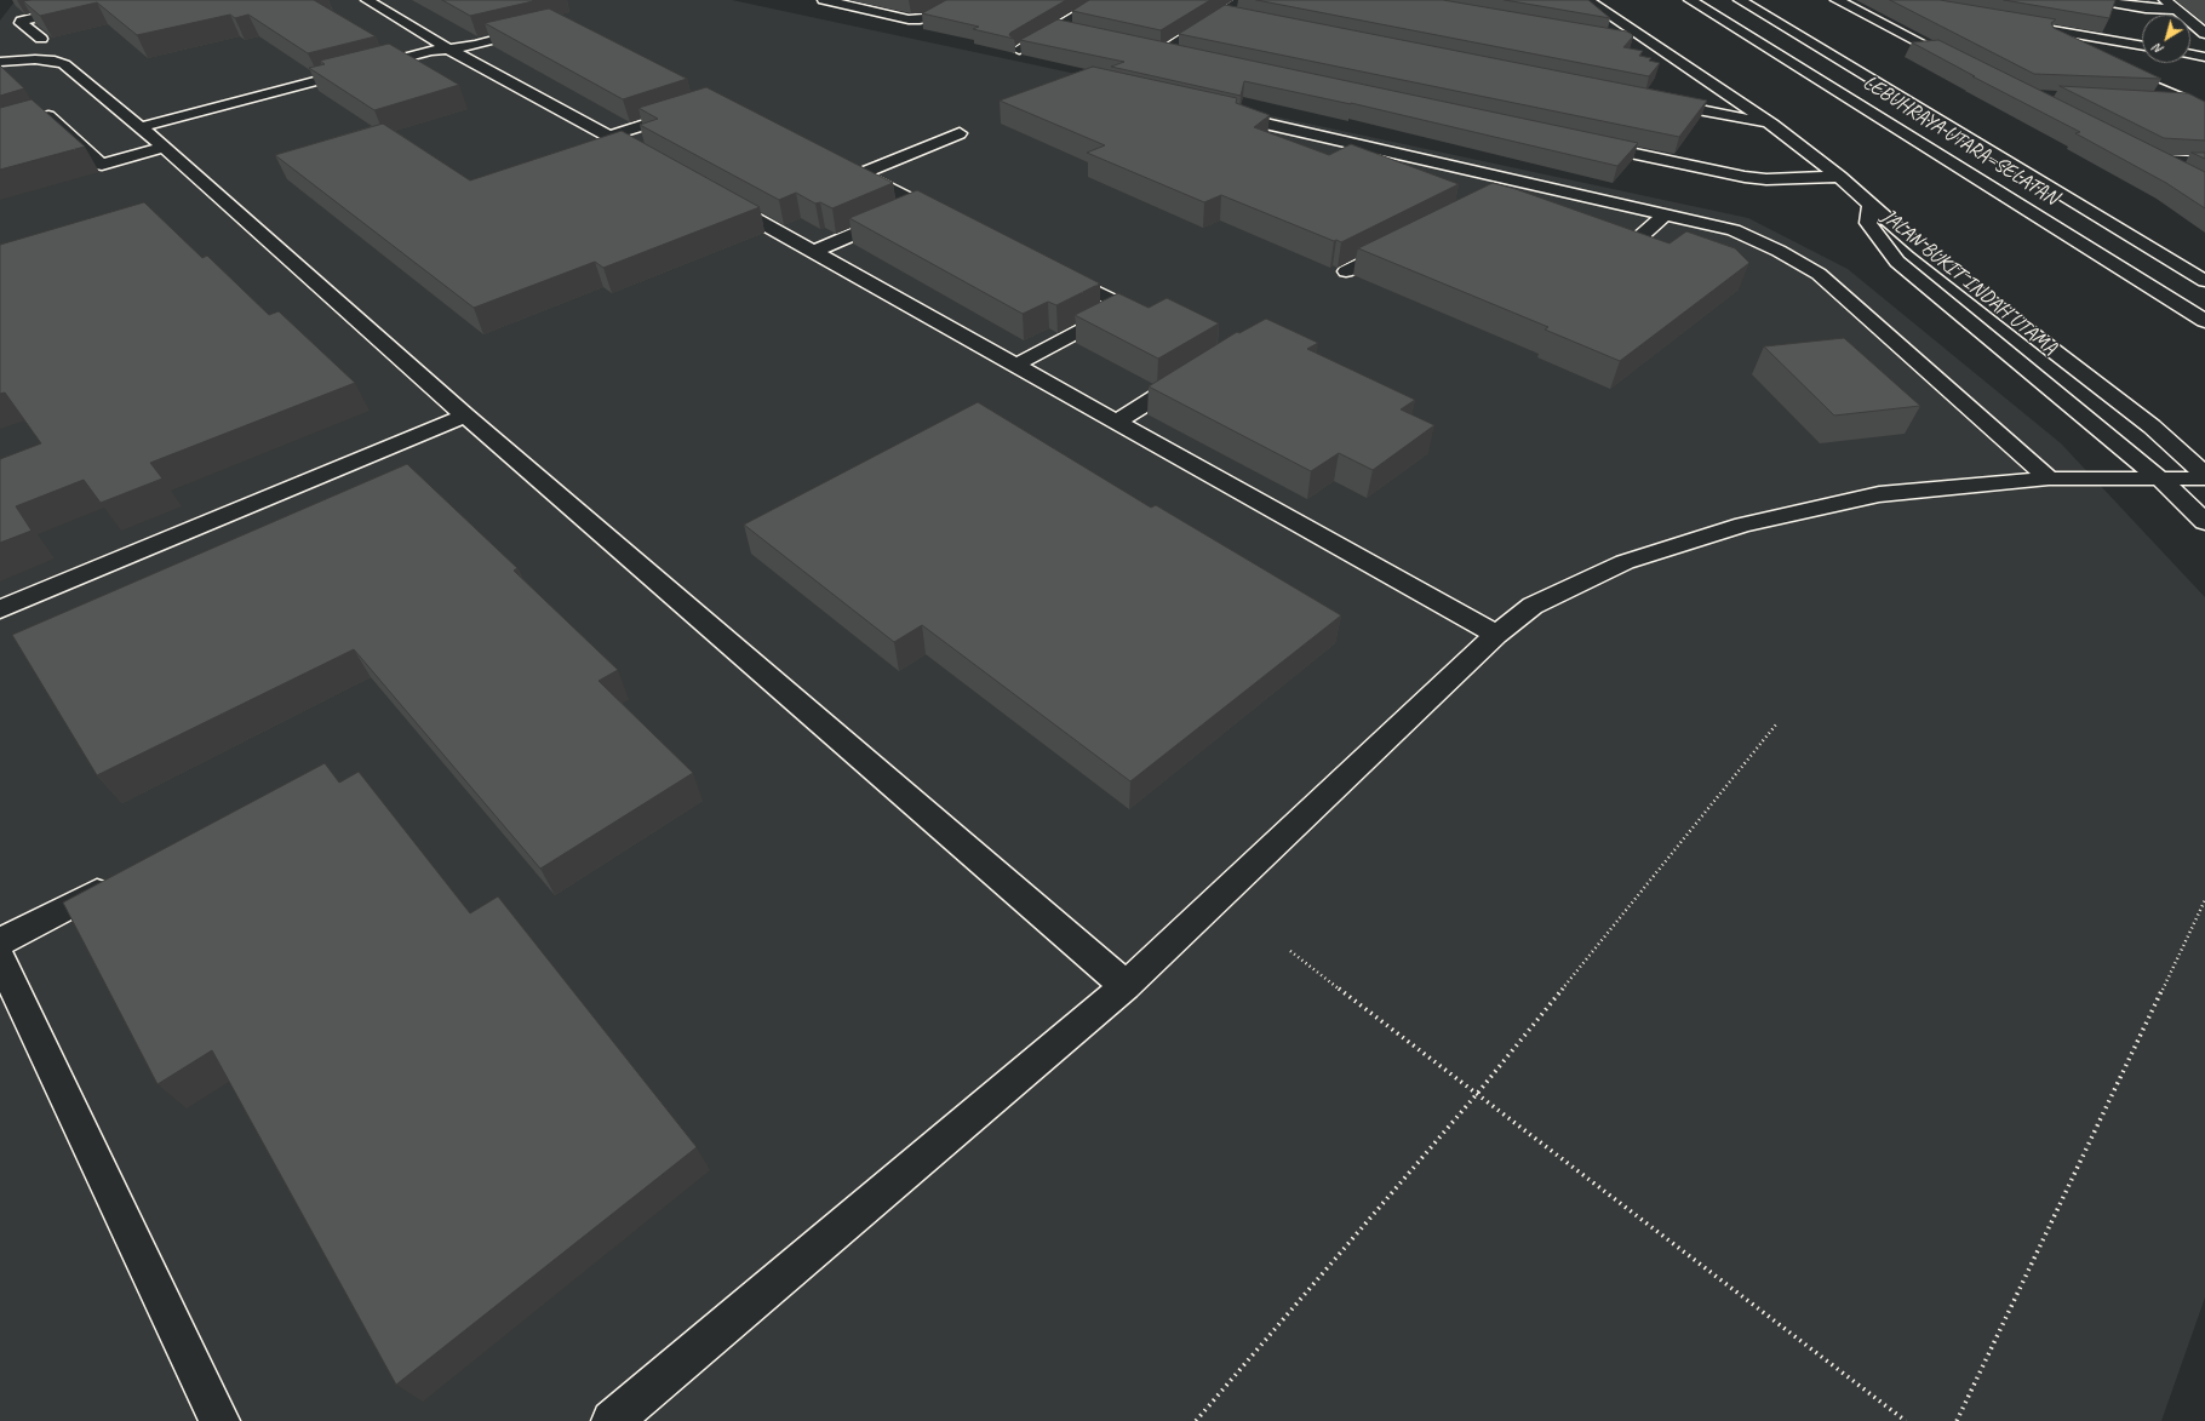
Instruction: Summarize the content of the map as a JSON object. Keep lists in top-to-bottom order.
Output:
{
  "streets": {
    "main road": ["LEBUHRAYA UTARA–SELATAN", "JALAN BUKIT INDAH UTAMA"]
  },
  "north": "bottom left"
}
